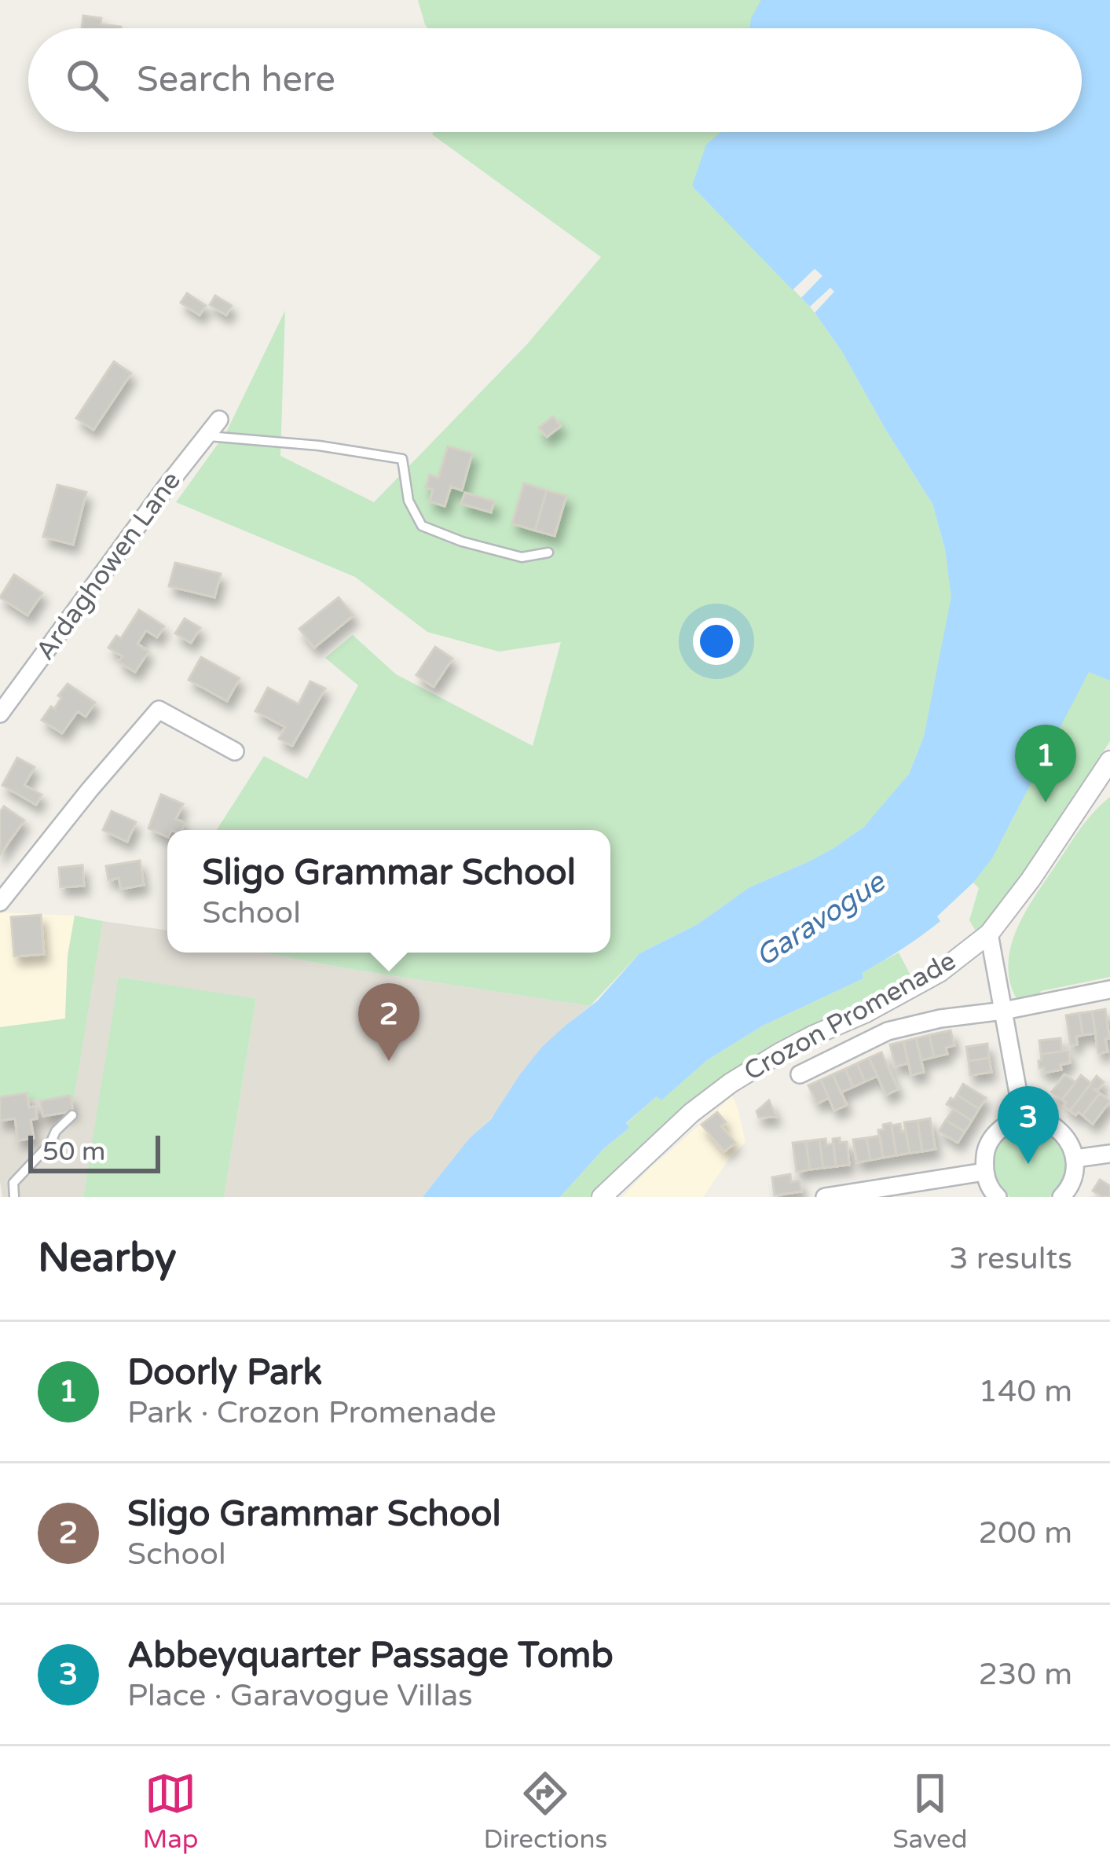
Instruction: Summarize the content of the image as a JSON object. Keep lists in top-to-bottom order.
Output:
{
  "streets": {
    "street": ["Ardaghowen Lane", "Crozon Promenade"]
  },
  "water": ["Garavogue"],
  "scale_bar": "50 m",
  "page": {
    "search": "Search here",
    "pins": ["1", "2", "3"],
    "popup": ["Sligo Grammar School", "School"],
    "scale": "50 m",
    "heading": ["Nearby", "3 results"],
    "list": [
      {
        "mark": "1",
        "name": "Doorly Park",
        "note": "Park · Crozon Promenade",
        "value": "140 m"
      },
      {
        "mark": "2",
        "name": "Sligo Grammar School",
        "note": "School",
        "value": "200 m"
      },
      {
        "mark": "3",
        "name": "Abbeyquarter Passage Tomb",
        "note": "Place · Garavogue Villas",
        "value": "230 m"
      }
    ],
    "nav": ["Map", "Directions", "Saved"]
  }
}
